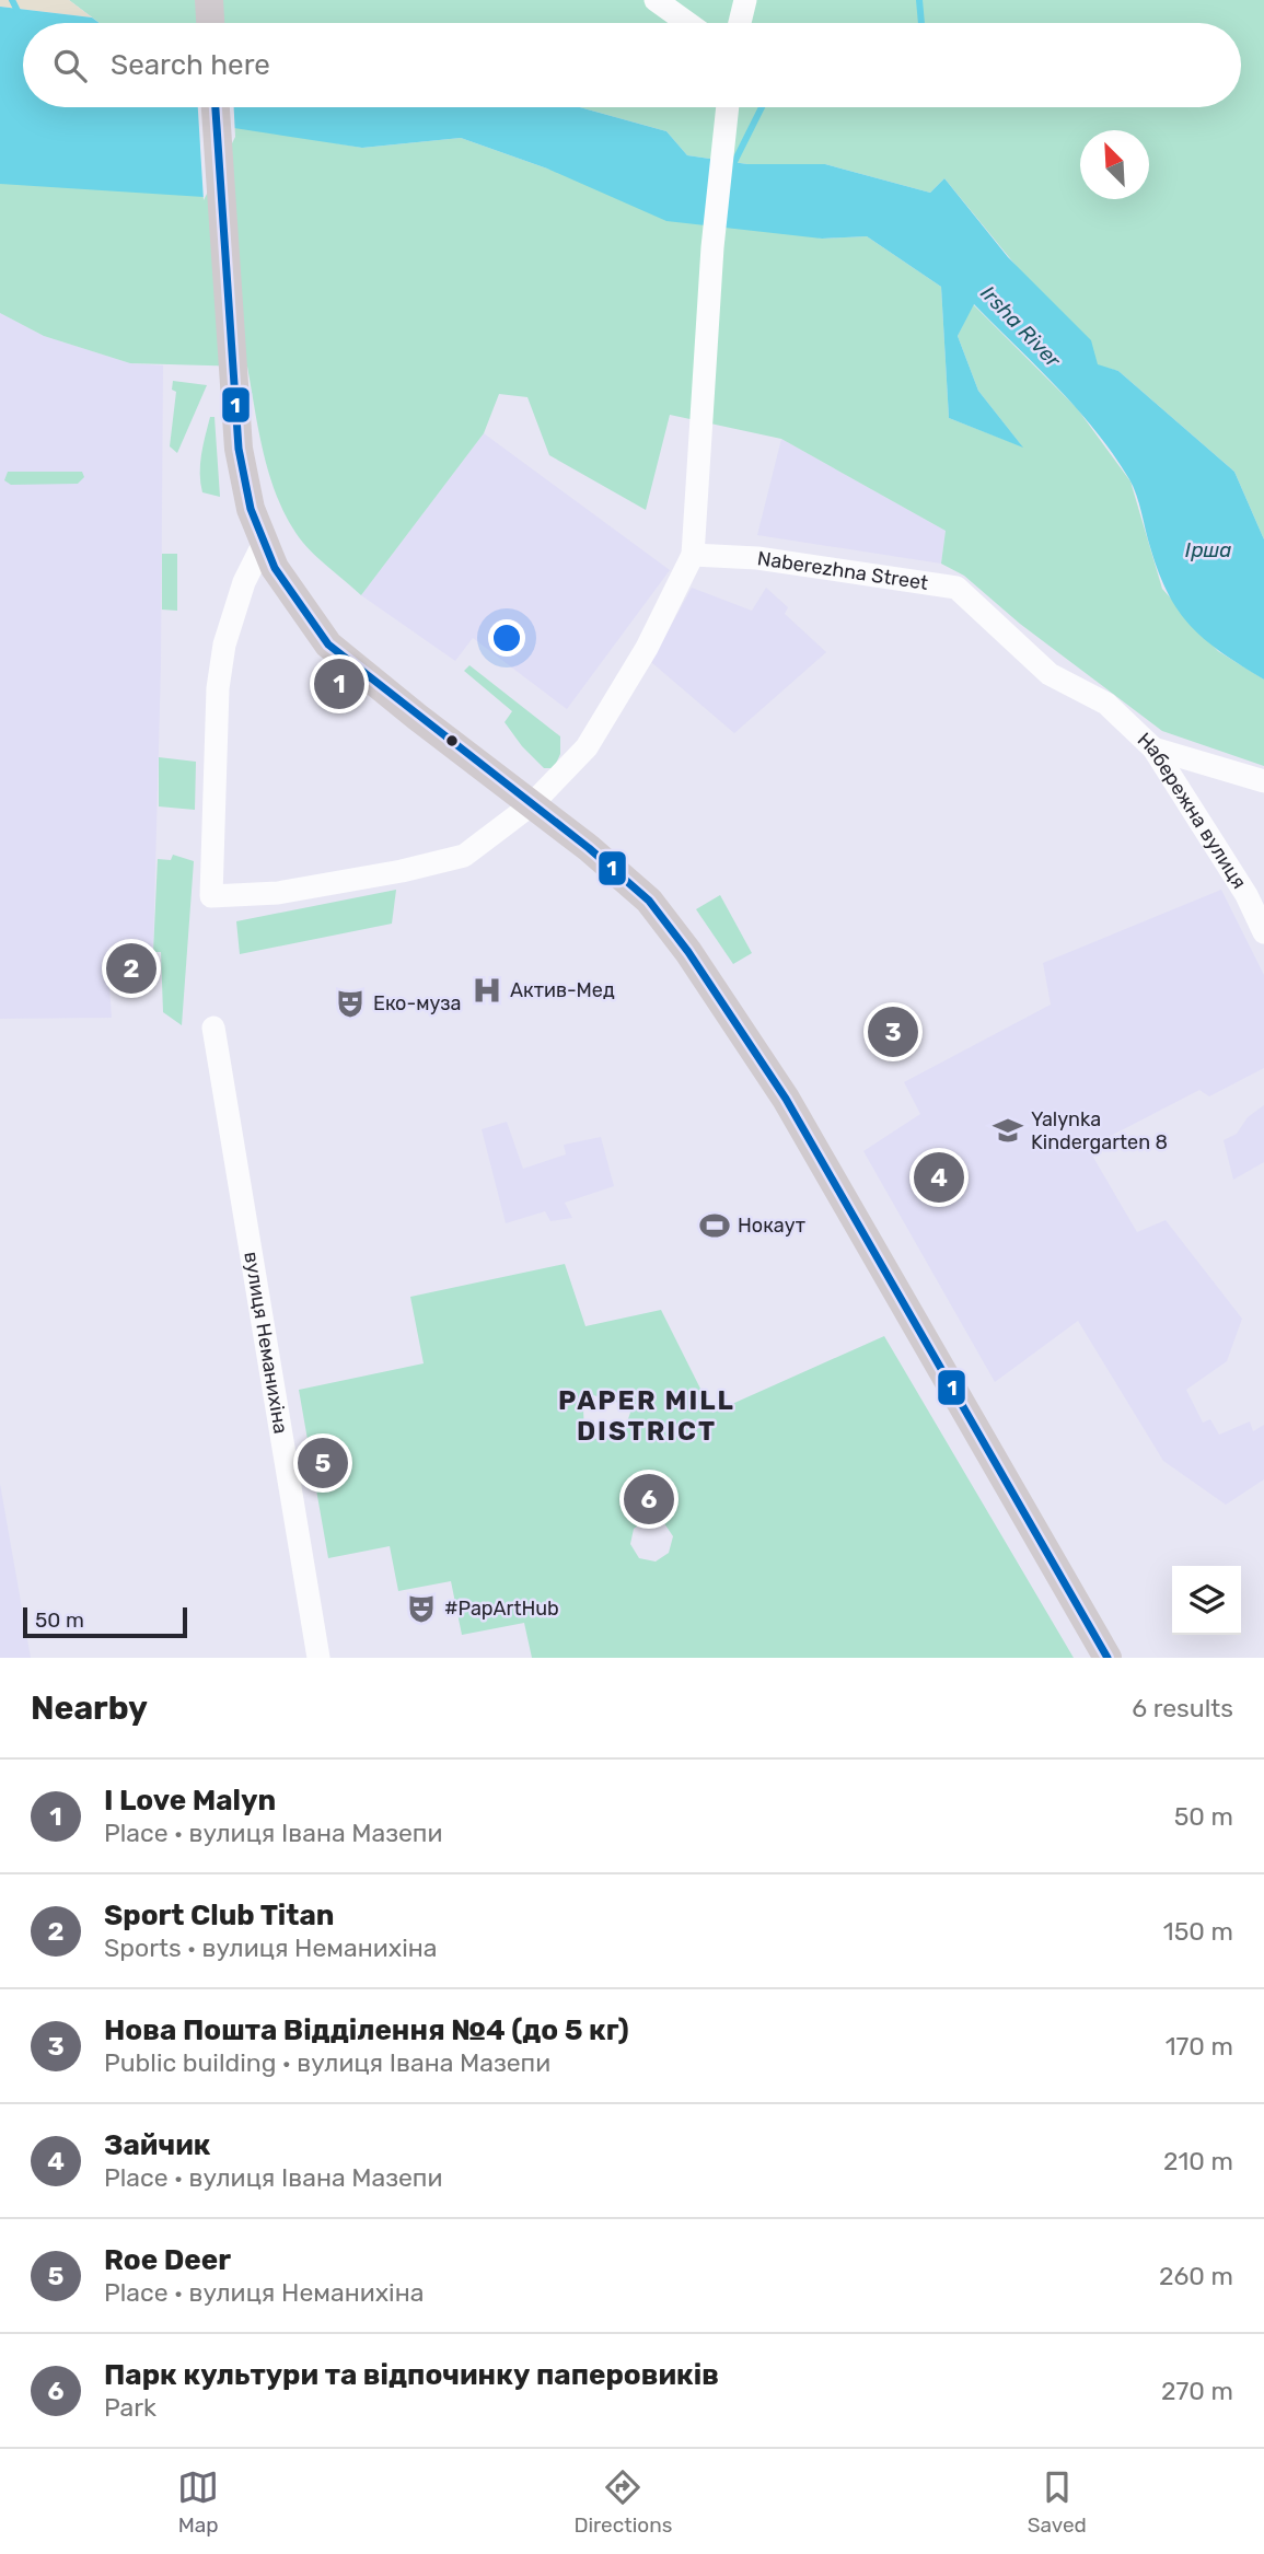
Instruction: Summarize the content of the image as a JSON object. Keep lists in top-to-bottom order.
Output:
{
  "streets": {
    "street": ["Naberezhna Street", "Набережна вулиця", "вулиця Неманихіна"]
  },
  "crossings": [
    ["Naberezhna Street", "Набережна вулиця"]
  ],
  "districts": ["PAPER MILL DISTRICT"],
  "water": ["Irsha River", "Ірша"],
  "places": {
    "hospital": ["Актив-Мед"],
    "theatre": ["Еко-муза", "#PapArtHub"],
    "school or university": ["Yalynka Kindergarten 8"],
    "sports": ["Нокаут"]
  },
  "lines": ["transit line 1"],
  "scale_bar": "50 m",
  "north": "top left",
  "page": {
    "search": "Search here",
    "pins": [
      "1",
      "2",
      "3",
      "4",
      "5",
      "6"
    ],
    "scale": "50 m",
    "heading": ["Nearby", "6 results"],
    "list": [
      {
        "mark": "1",
        "name": "I Love Malyn",
        "note": "Place · вулиця Івана Мазепи",
        "value": "50 m"
      },
      {
        "mark": "2",
        "name": "Sport Club Titan",
        "note": "Sports · вулиця Неманихіна",
        "value": "150 m"
      },
      {
        "mark": "3",
        "name": "Нова Пошта Відділення №4 (до 5 кг)",
        "note": "Public building · вулиця Івана Мазепи",
        "value": "170 m"
      },
      {
        "mark": "4",
        "name": "Зайчик",
        "note": "Place · вулиця Івана Мазепи",
        "value": "210 m"
      },
      {
        "mark": "5",
        "name": "Roe Deer",
        "note": "Place · вулиця Неманихіна",
        "value": "260 m"
      },
      {
        "mark": "6",
        "name": "Парк культури та відпочинку паперовиків",
        "note": "Park",
        "value": "270 m"
      }
    ],
    "nav": ["Map", "Directions", "Saved"]
  }
}
